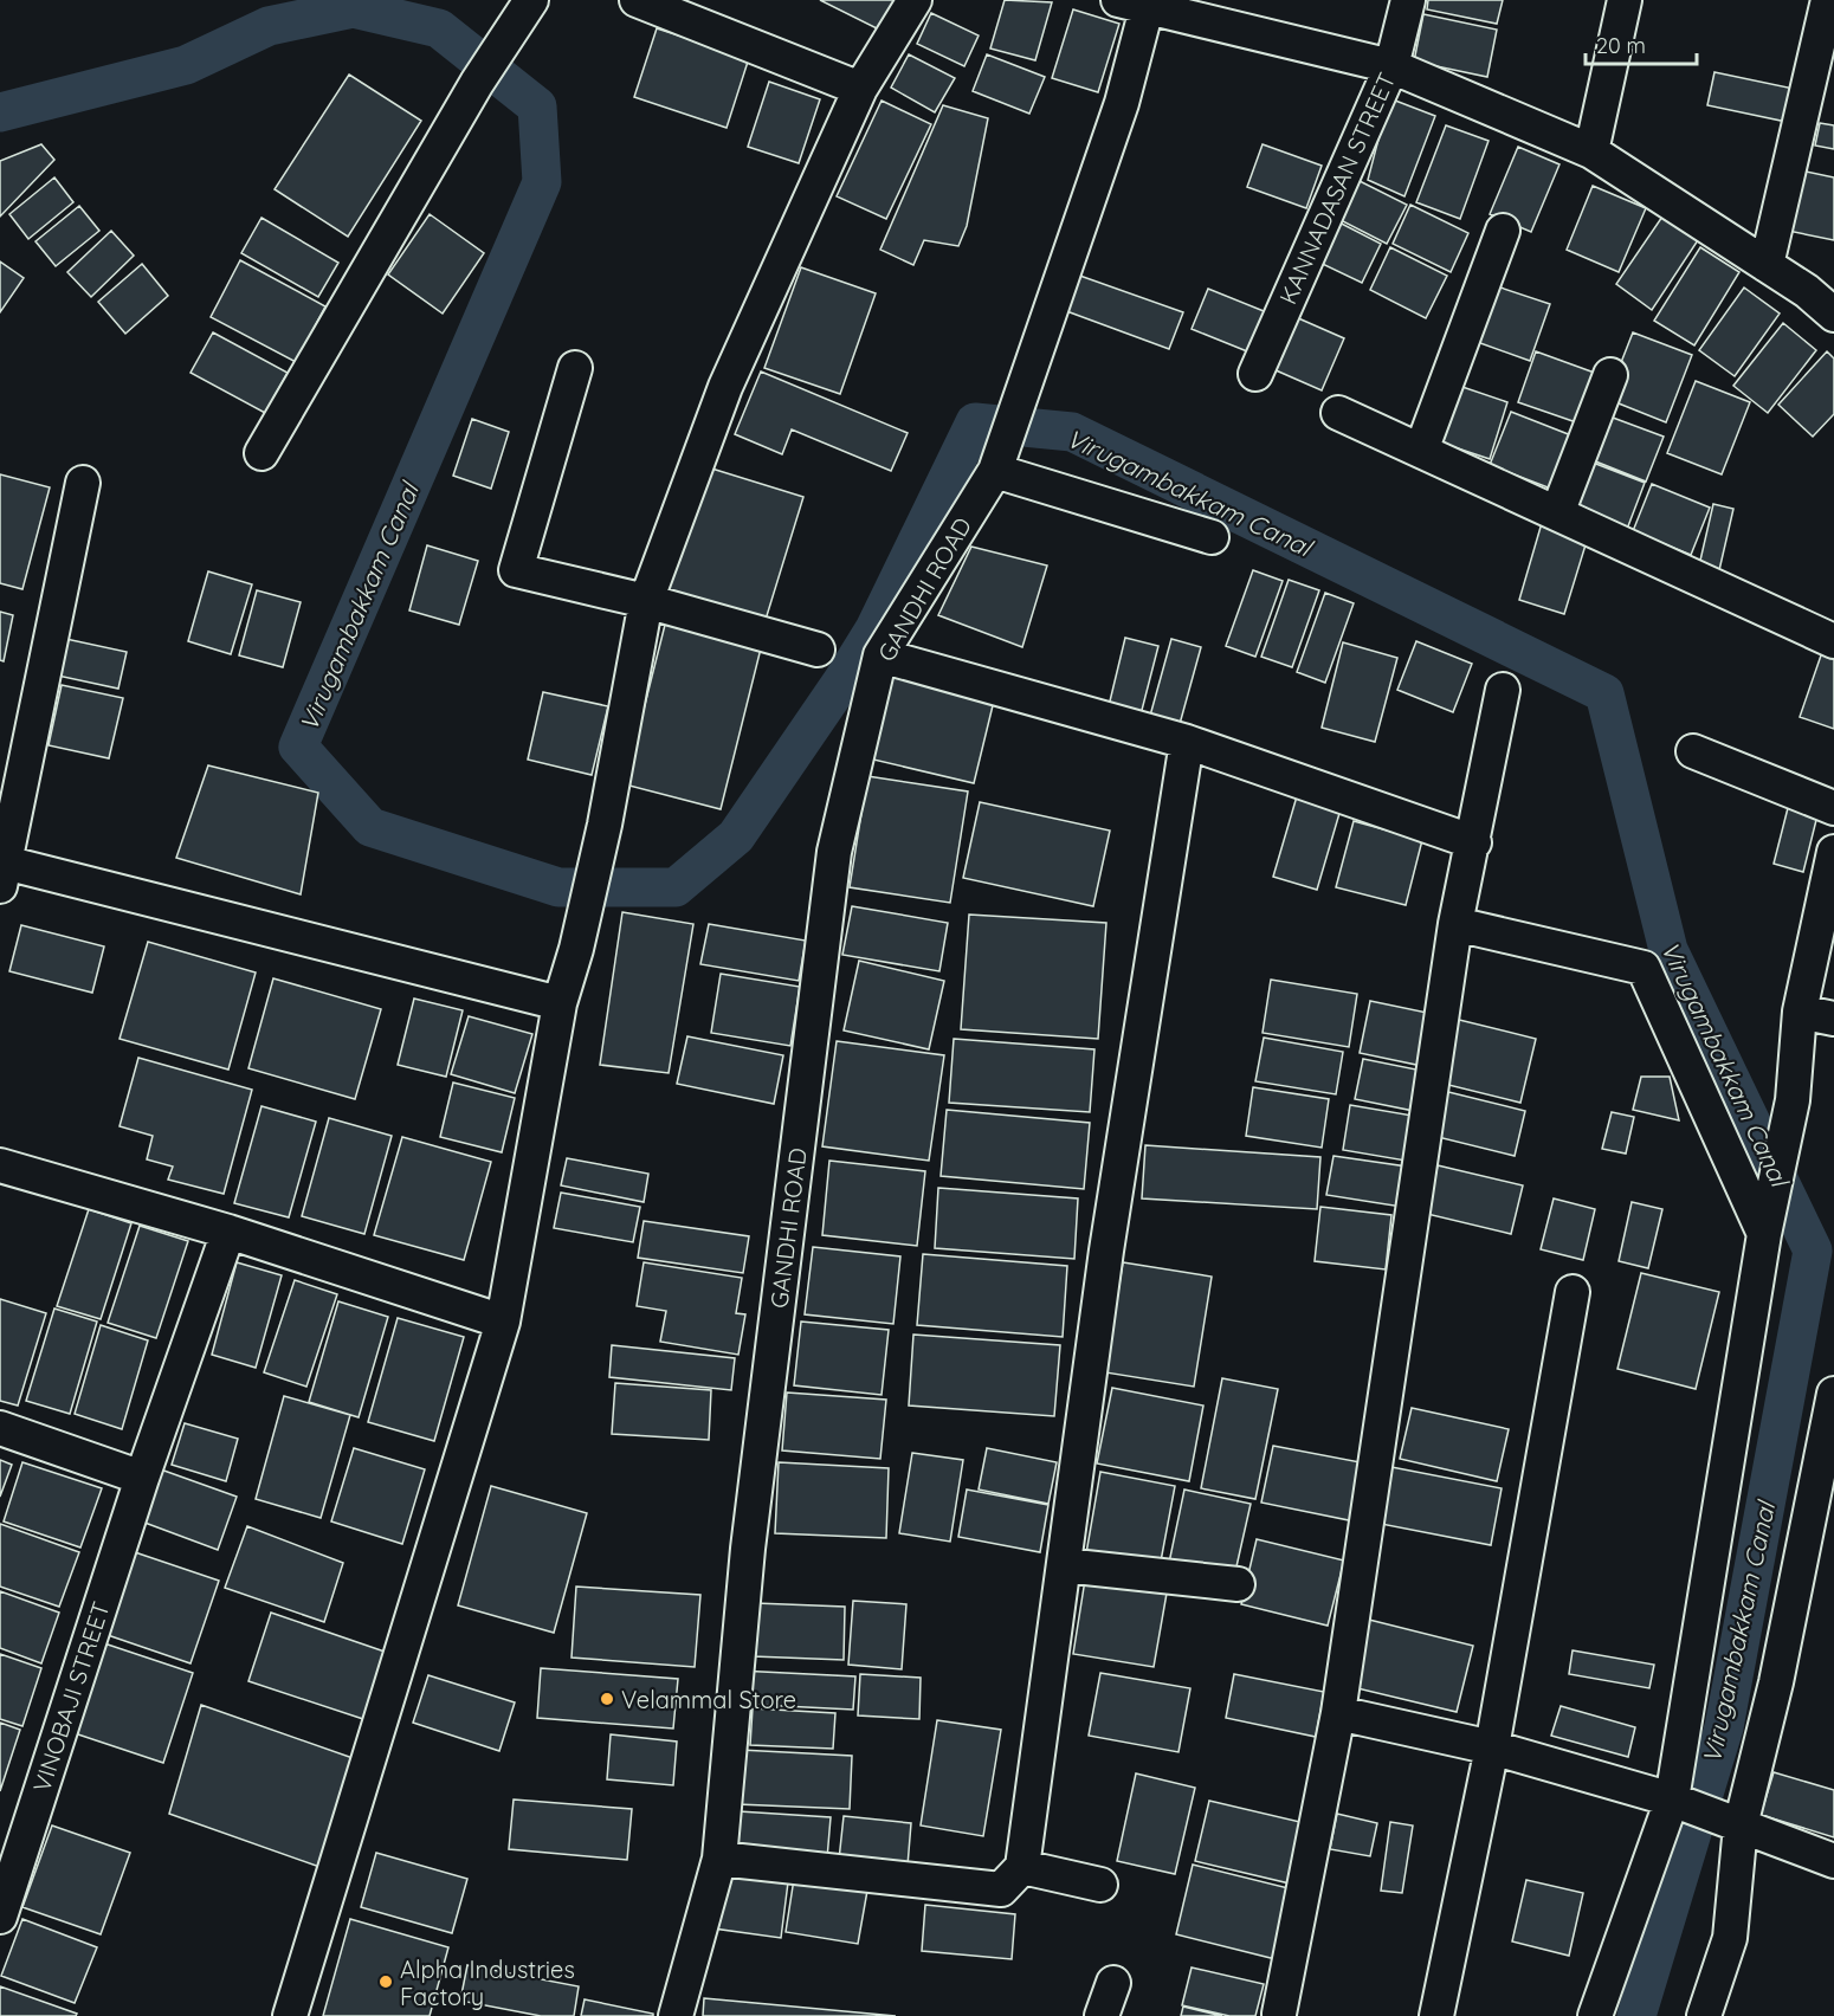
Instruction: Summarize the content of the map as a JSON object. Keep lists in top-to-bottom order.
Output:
{
  "streets": {
    "street": ["KANNADASAN STREET", "GANDHI ROAD", "VINOBAJI STREET"]
  },
  "water": ["Virugambakkam Canal"],
  "places": ["Velammal Store", "Alpha Industries Factory"],
  "scale_bar": "20 m"
}
